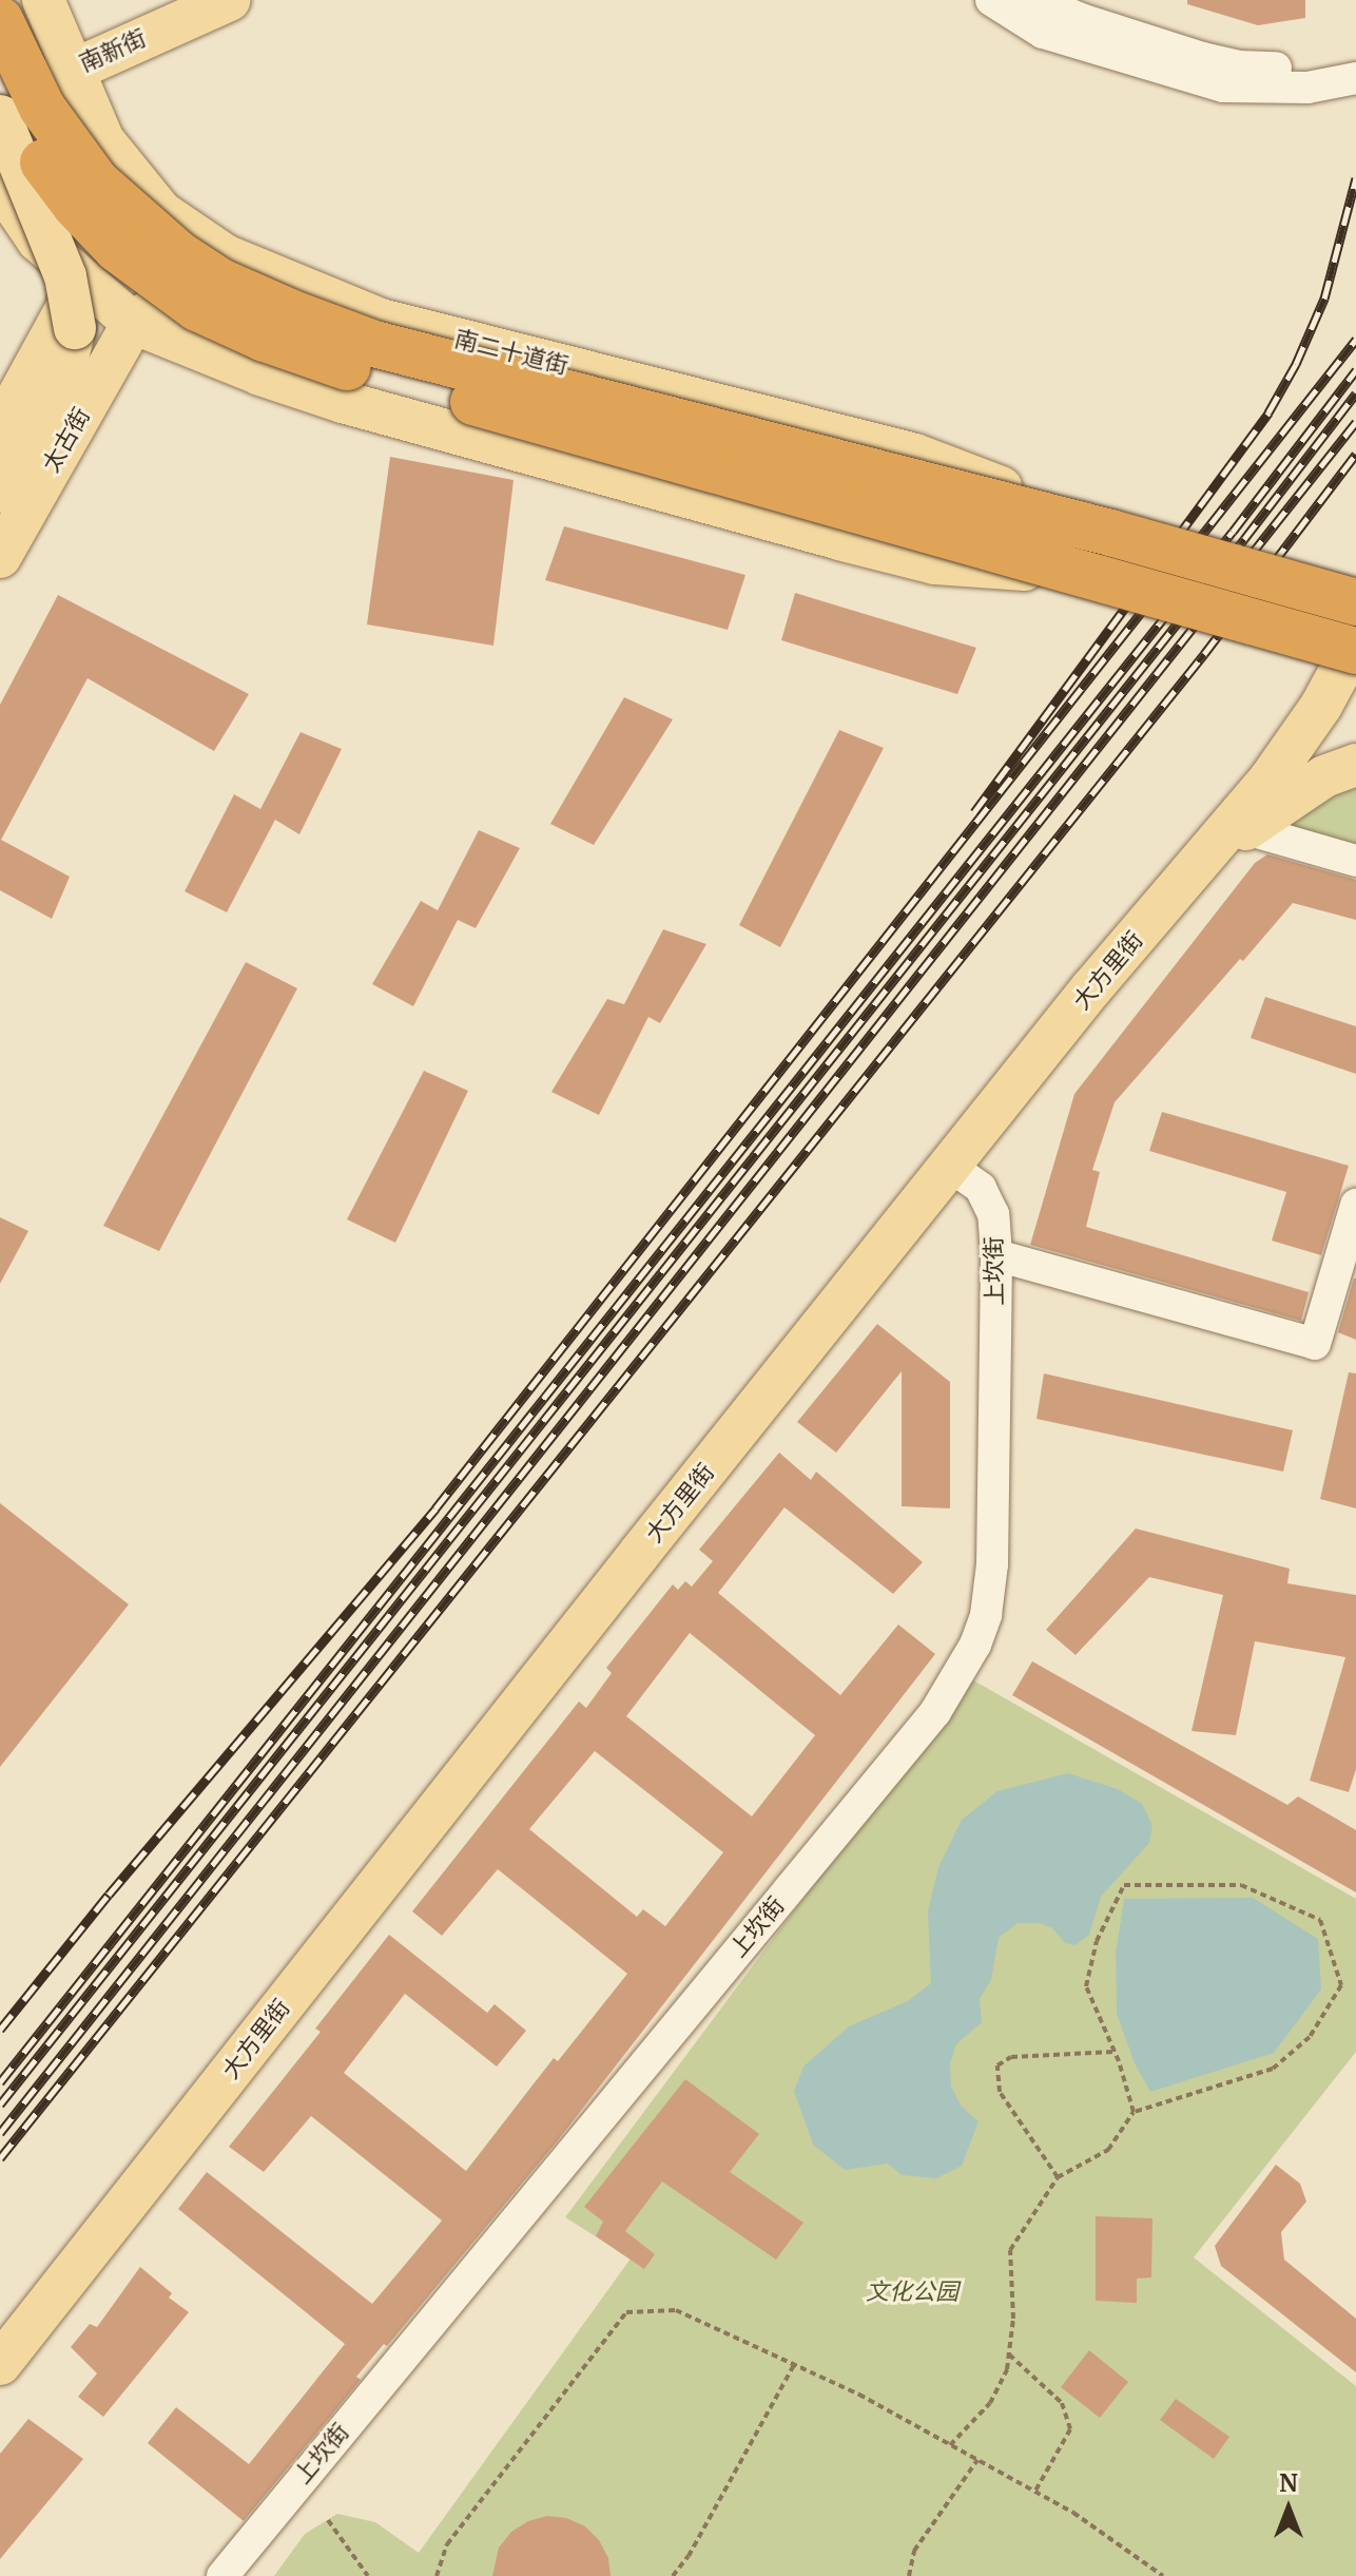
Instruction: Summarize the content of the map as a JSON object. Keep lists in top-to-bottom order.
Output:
{
  "streets": {
    "main road": [
      "南新街",
      "南二十道街",
      "太古街",
      "大方里街"
    ],
    "street": ["上坎街"]
  },
  "crossings": [
    ["南新街", "南二十道街"],
    ["大方里街", "上坎街"]
  ],
  "parks": ["文化公园"],
  "north": "top"
}
